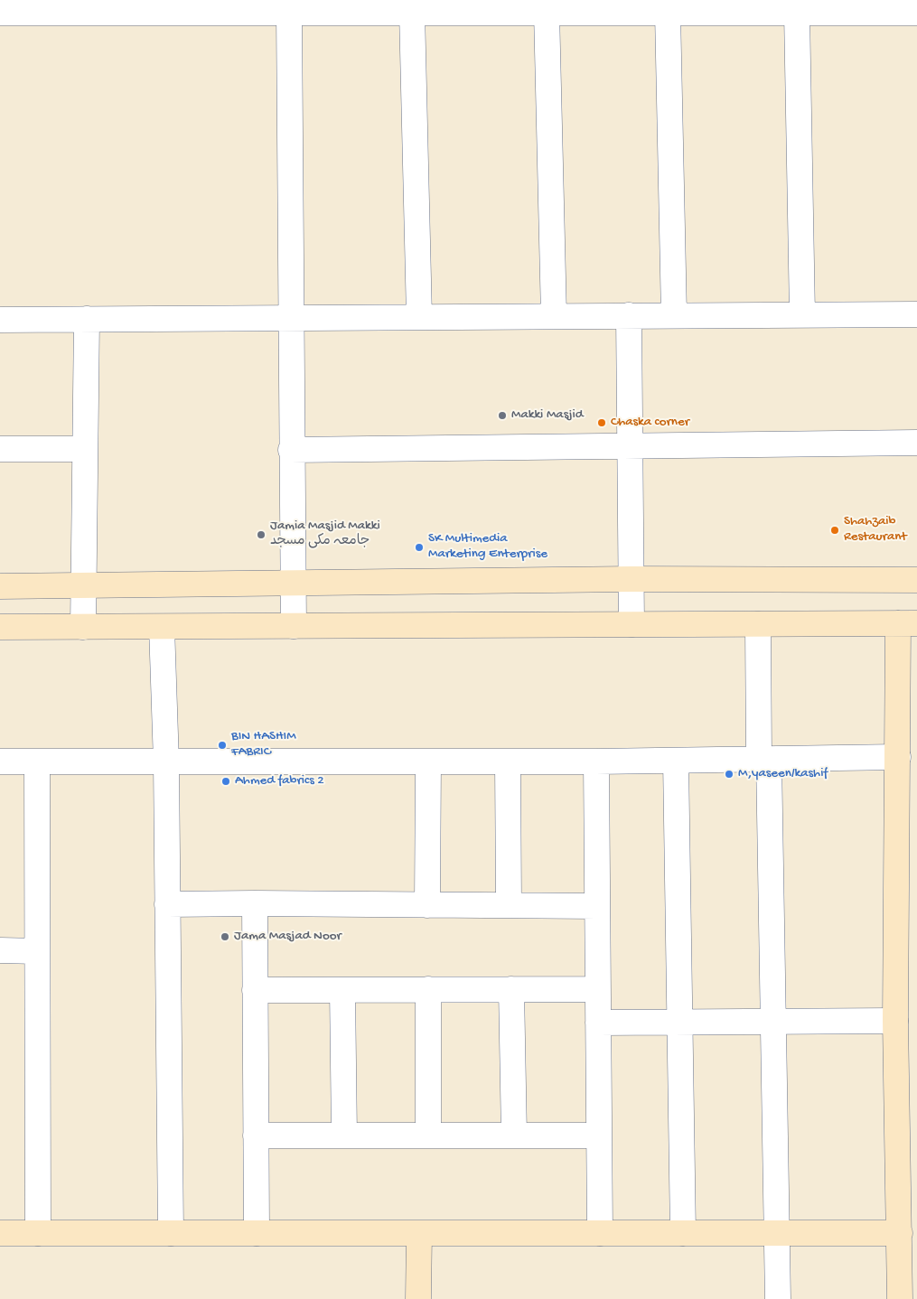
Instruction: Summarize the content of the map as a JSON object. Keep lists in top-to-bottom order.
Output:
{
  "places": [
    "Makki Masjid",
    "Chaska corner",
    "Shahzaib Restaurant",
    "Jamia Masjid Makki جامعہ مکی مسجد",
    "SK Multimedia Marketing Enterprise",
    "BIN HASHIM FABRIC",
    "M,yaseen/kashif",
    "Ahmed fabrics 2",
    "Jama Masjad Noor"
  ]
}
